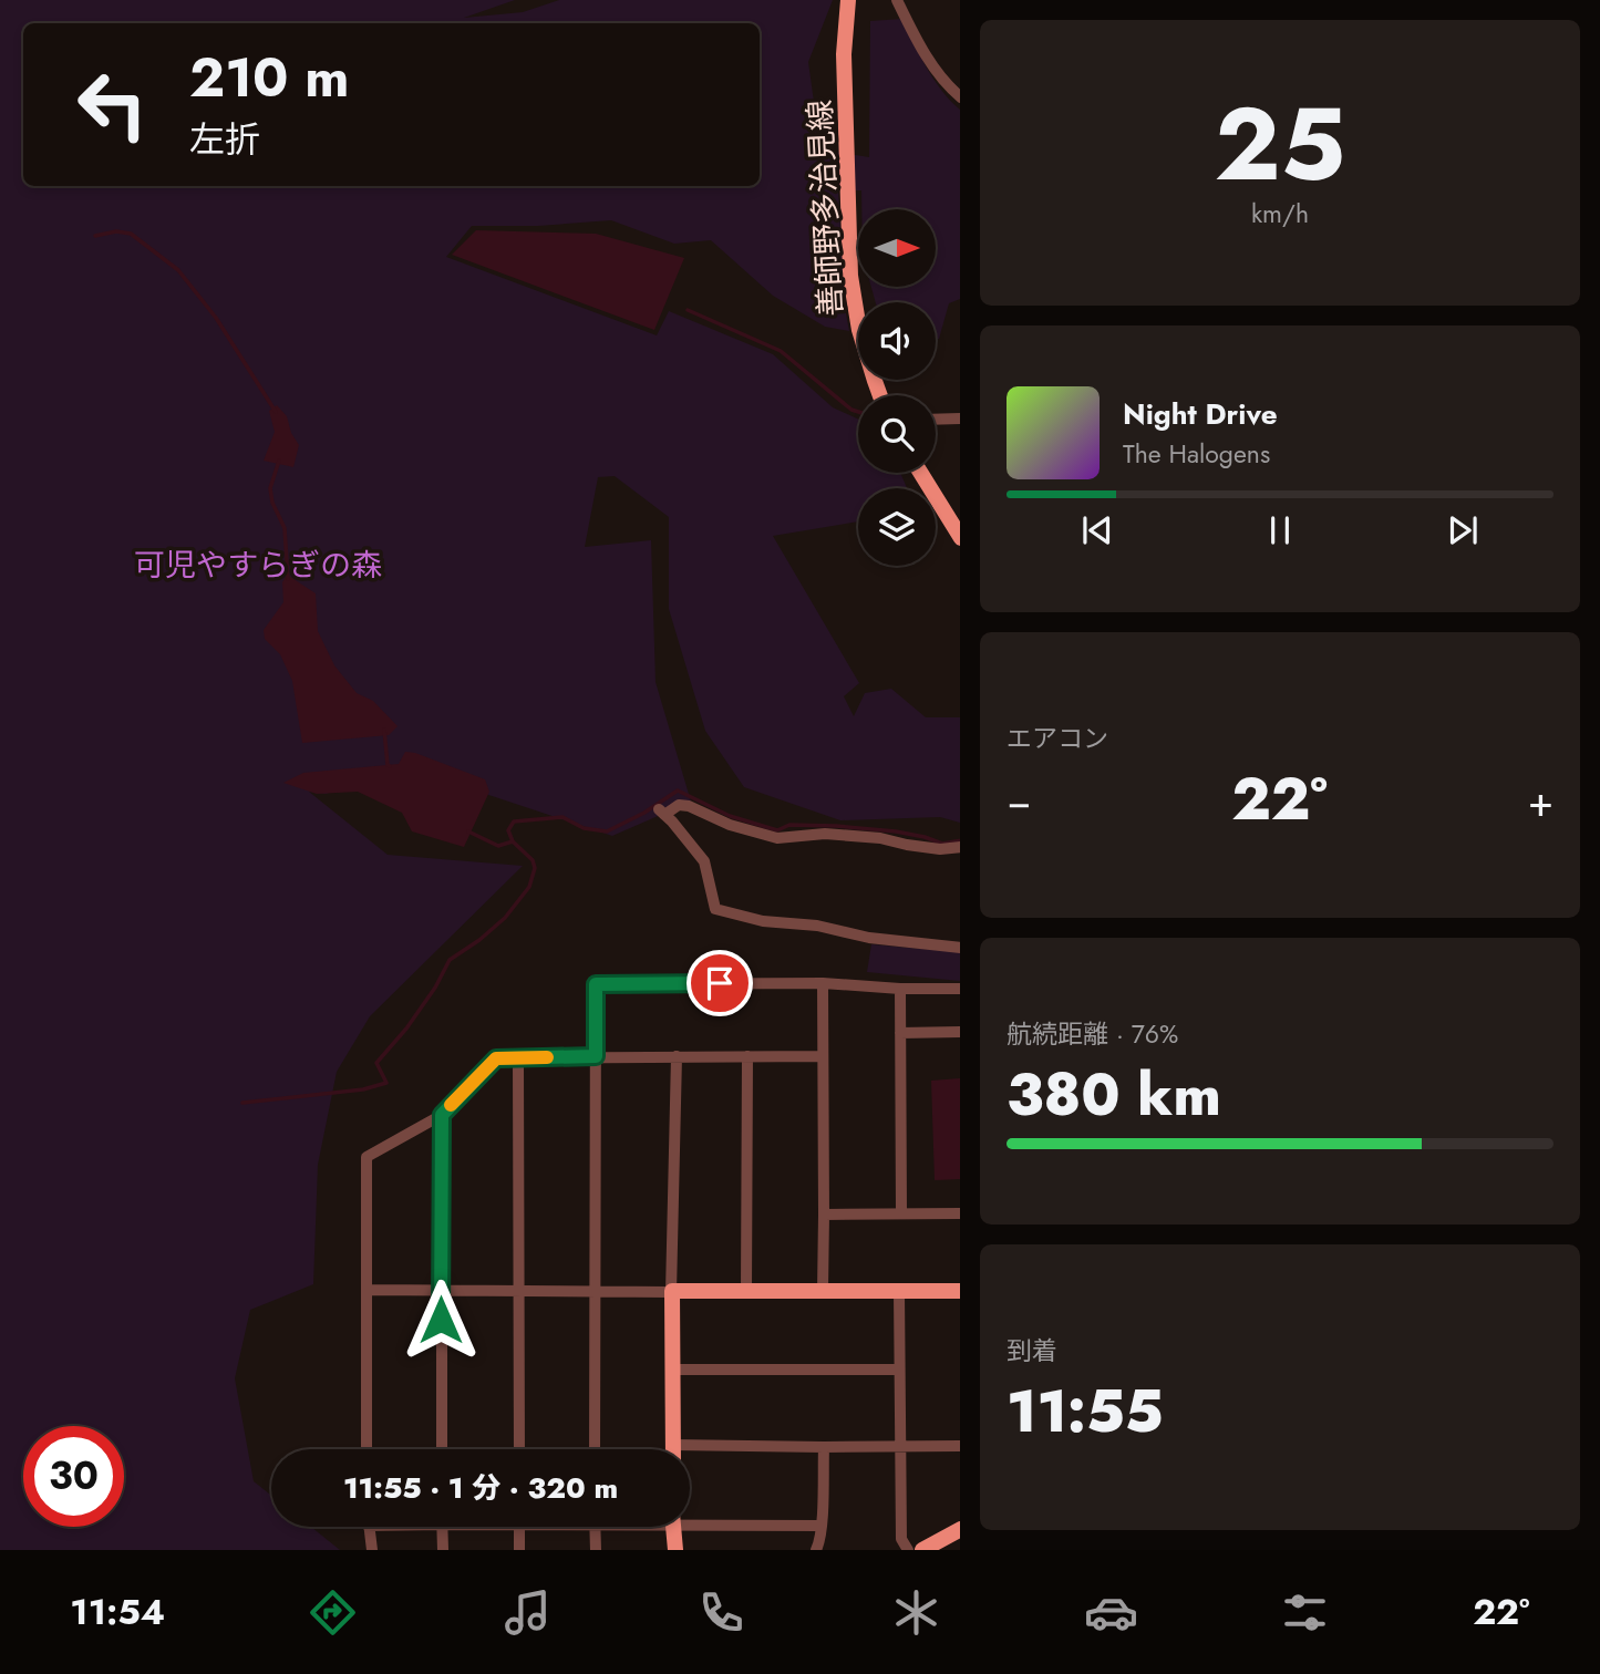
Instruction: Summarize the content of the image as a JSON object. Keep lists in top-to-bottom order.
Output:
{
  "streets": {
    "street": ["善師野多治見線"]
  },
  "parks": ["可児やすらぎの森"],
  "north": "right",
  "page": {
    "tile": [
      ["25", "km/h"],
      "エアコン",
      ["航続距離 · 76%", "380 km"],
      ["到着", "11:55"]
    ],
    "turn": ["210 m", "左折"],
    "song": ["Night Drive", "The Halogens"],
    "heat": ["−", "22°", "+"],
    "limit": "30",
    "trip": "11:55 · 1 分 · 320 m",
    "tabs": ["11:54", "22°"]
  }
}
